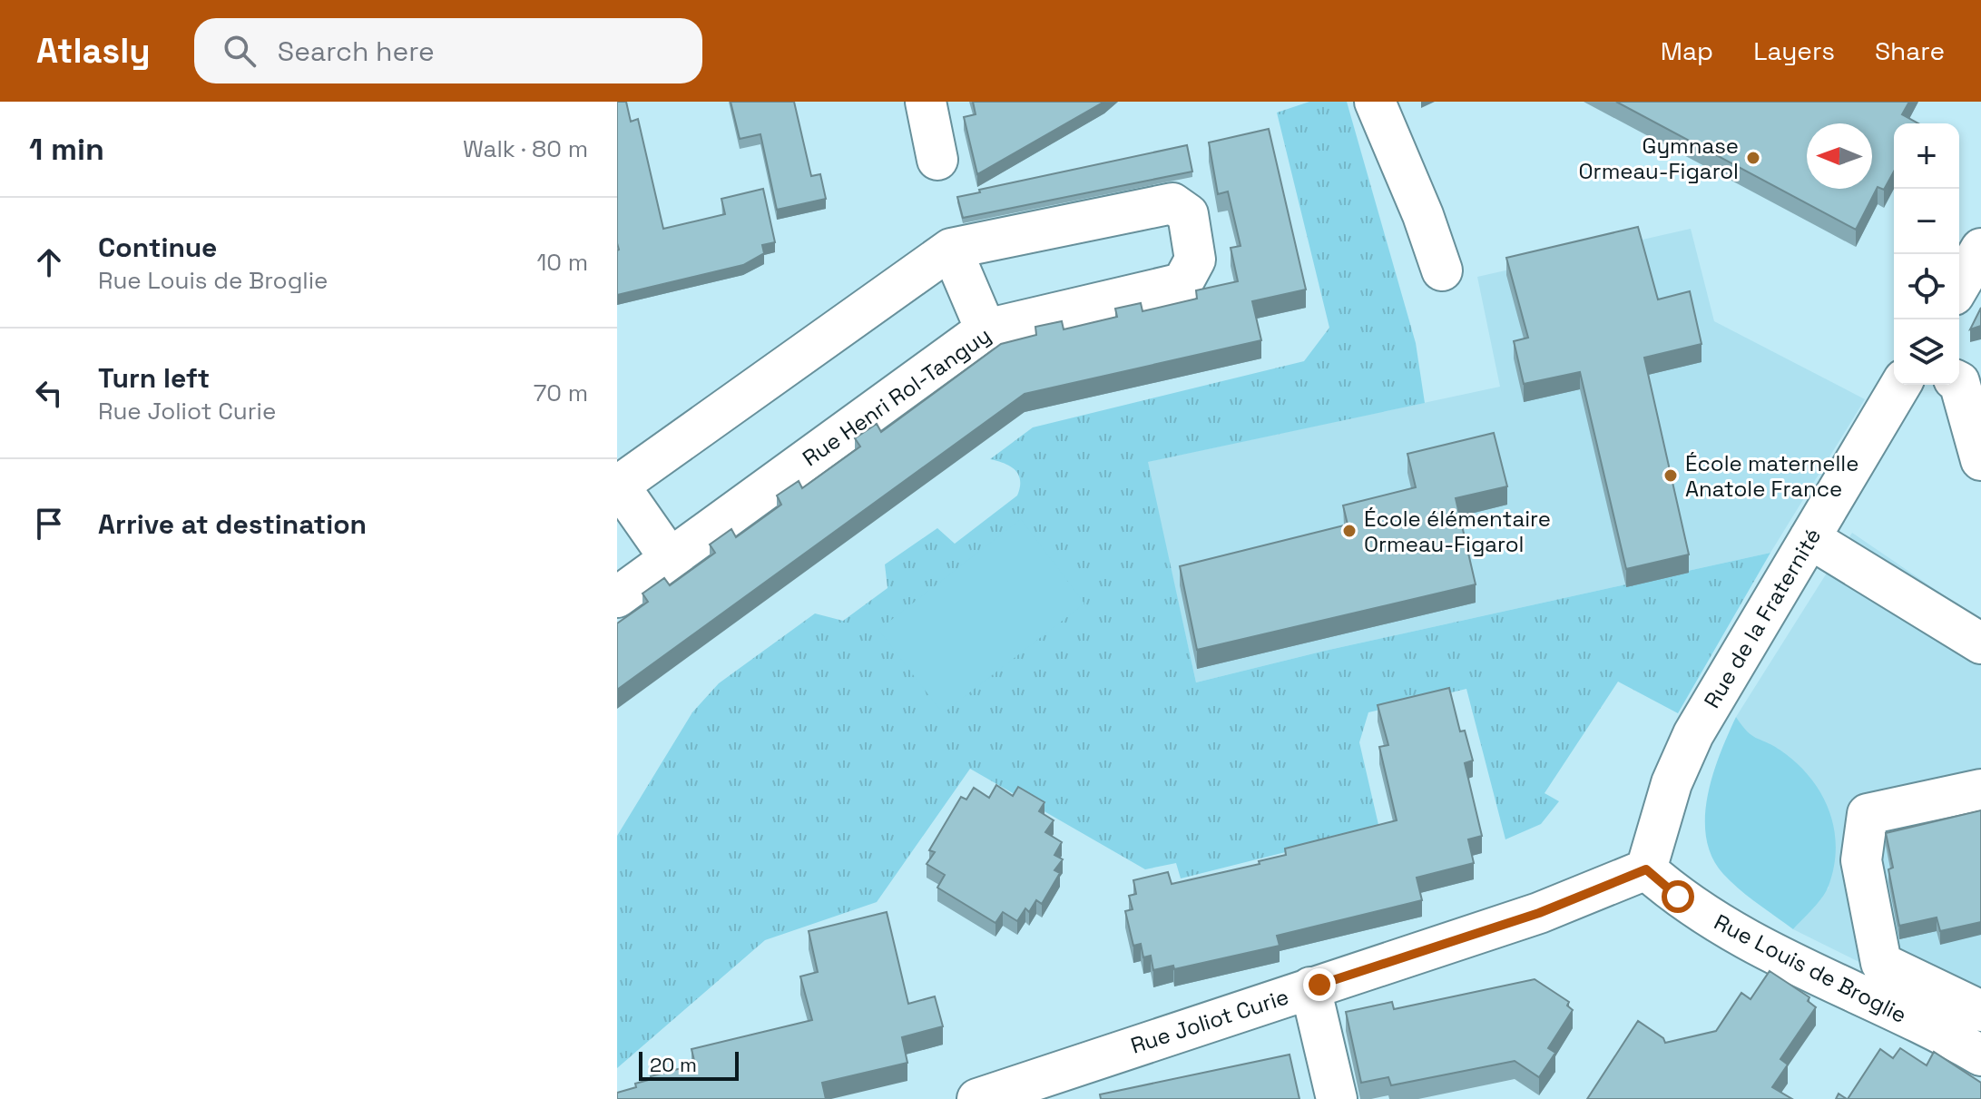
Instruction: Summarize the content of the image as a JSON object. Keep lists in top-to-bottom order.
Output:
{
  "streets": {
    "street": [
      "Rue Henri Rol-Tanguy",
      "Rue de la Fraternité",
      "Rue Louis de Broglie",
      "Rue Joliot Curie"
    ]
  },
  "crossings": [
    ["Rue de la Fraternité", "Rue Louis de Broglie"],
    ["Rue de la Fraternité", "Rue Joliot Curie"],
    ["Rue Louis de Broglie", "Rue Joliot Curie"]
  ],
  "places": ["Gymnase Ormeau-Figarol", "École maternelle Anatole France", "École élémentaire Ormeau-Figarol"],
  "scale_bar": "20 m",
  "north": "left",
  "page": {
    "header": "Atlasly",
    "search": "Search here",
    "nav": ["Map", "Layers", "Share"],
    "heading": ["1 min", "Walk · 80 m"],
    "map_buttons": ["+", "−"],
    "list": [
      ["Continue", "Rue Louis de Broglie", "10 m"],
      ["Turn left", "Rue Joliot Curie", "70 m"],
      "Arrive at destination"
    ],
    "scale": "20 m"
  }
}
